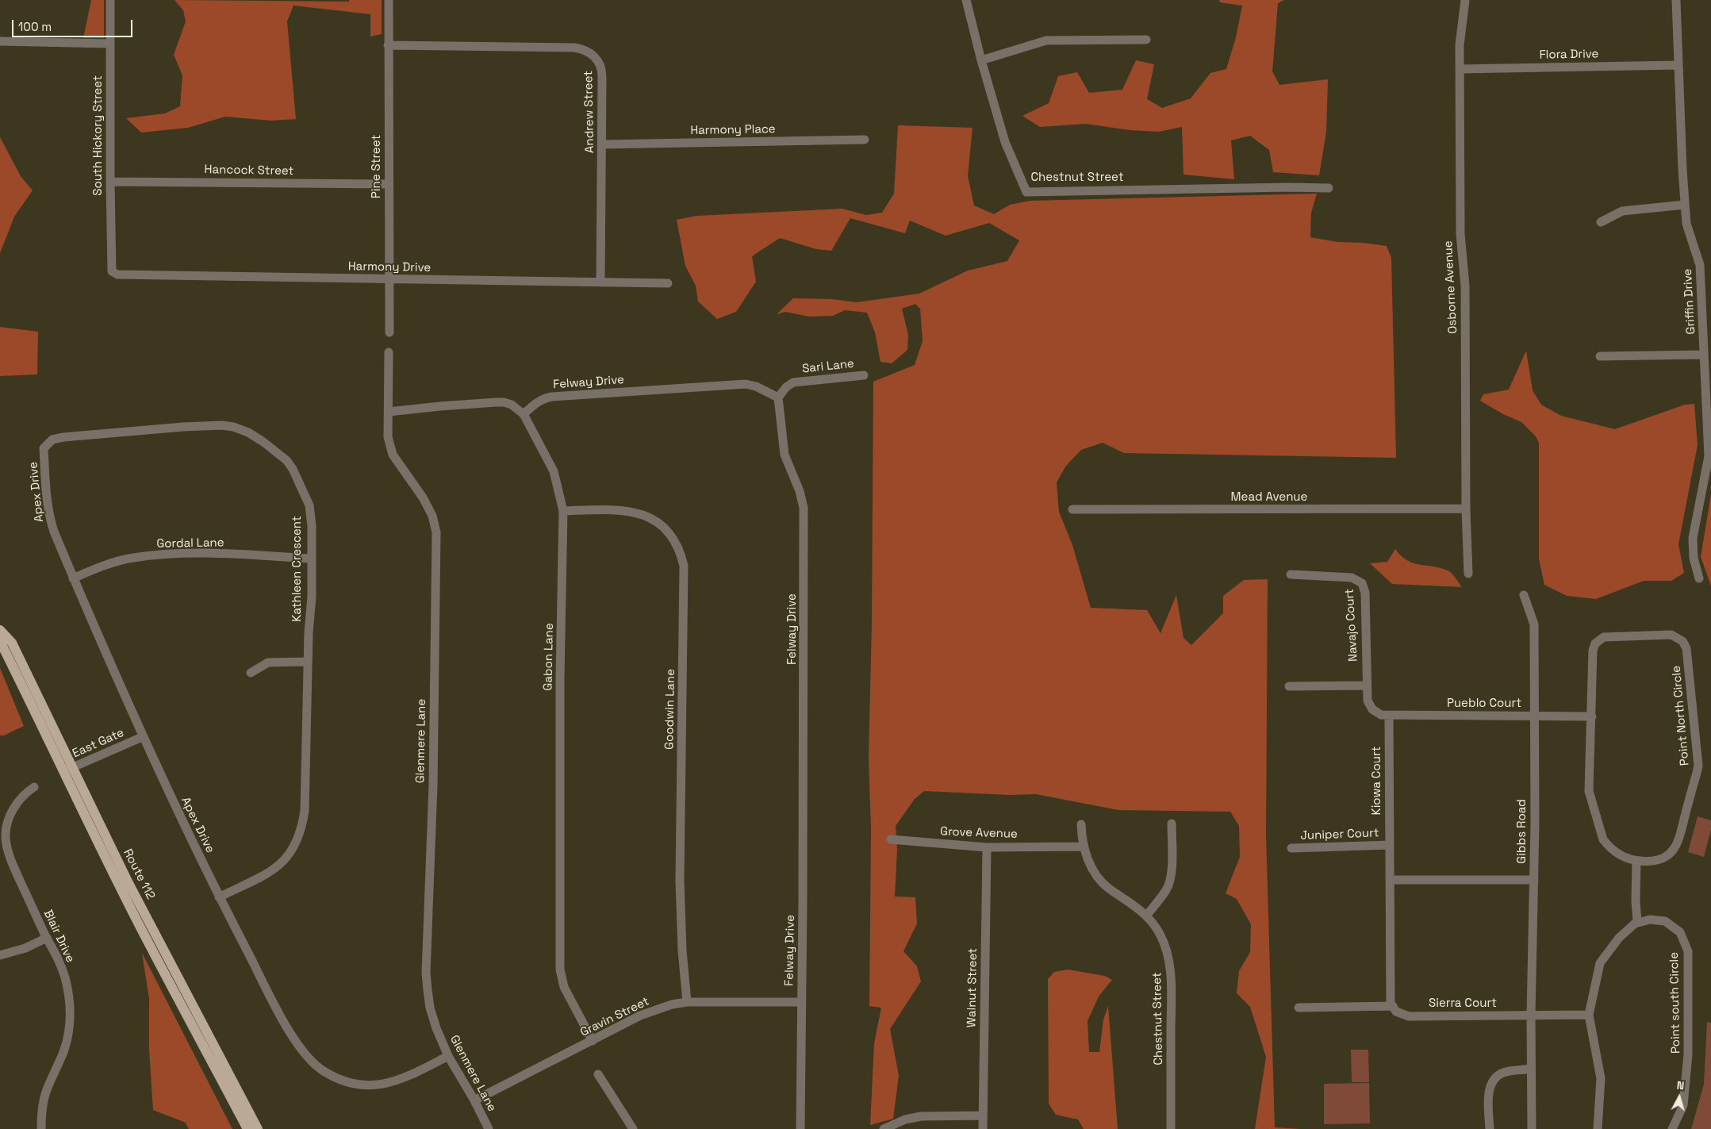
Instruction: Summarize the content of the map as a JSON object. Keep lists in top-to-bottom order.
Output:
{
  "streets": {
    "main road": ["Route 112"],
    "street": [
      "Flora Drive",
      "Andrew Street",
      "Harmony Place",
      "South Hickory Street",
      "Pine Street",
      "Hancock Street",
      "Chestnut Street",
      "Harmony Drive",
      "Osborne Avenue",
      "Griffin Drive",
      "Sari Lane",
      "Felway Drive",
      "Apex Drive",
      "Mead Avenue",
      "Gordal Lane",
      "Kathleen Crescent",
      "Navajo Court",
      "Gabon Lane",
      "Pueblo Court",
      "Goodwin Lane",
      "Point North Circle",
      "Glenmere Lane",
      "East Gate",
      "Kiowa Court",
      "Gibbs Road",
      "Grove Avenue",
      "Juniper Court",
      "Blair Drive",
      "Walnut Street",
      "Point south Circle",
      "Sierra Court",
      "Gravin Street"
    ]
  },
  "crossings": [
    ["Flora Drive", "Osborne Avenue"],
    ["Flora Drive", "Griffin Drive"],
    ["Andrew Street", "Harmony Place"],
    ["Andrew Street", "Pine Street"],
    ["Andrew Street", "Harmony Drive"],
    ["South Hickory Street", "Hancock Street"],
    ["South Hickory Street", "Harmony Drive"],
    ["Pine Street", "Hancock Street"],
    ["Pine Street", "Harmony Drive"],
    ["Chestnut Street", "Grove Avenue"],
    ["Osborne Avenue", "Mead Avenue"],
    ["Sari Lane", "Felway Drive"],
    ["Felway Drive", "Gabon Lane"],
    ["Felway Drive", "Gravin Street"],
    ["Apex Drive", "Gordal Lane"],
    ["Apex Drive", "Kathleen Crescent"],
    ["Apex Drive", "Glenmere Lane"],
    ["Apex Drive", "East Gate"],
    ["Gordal Lane", "Kathleen Crescent"],
    ["Navajo Court", "Pueblo Court"],
    ["Gabon Lane", "Goodwin Lane"],
    ["Gabon Lane", "Glenmere Lane"],
    ["Gabon Lane", "Gravin Street"],
    ["Pueblo Court", "Point North Circle"],
    ["Pueblo Court", "Kiowa Court"],
    ["Pueblo Court", "Gibbs Road"],
    ["Goodwin Lane", "Gravin Street"],
    ["Glenmere Lane", "Gravin Street"],
    ["East Gate", "Route 112"],
    ["Kiowa Court", "Juniper Court"],
    ["Gibbs Road", "Sierra Court"],
    ["Grove Avenue", "Walnut Street"]
  ],
  "scale_bar": "100 m",
  "north": "top"
}
